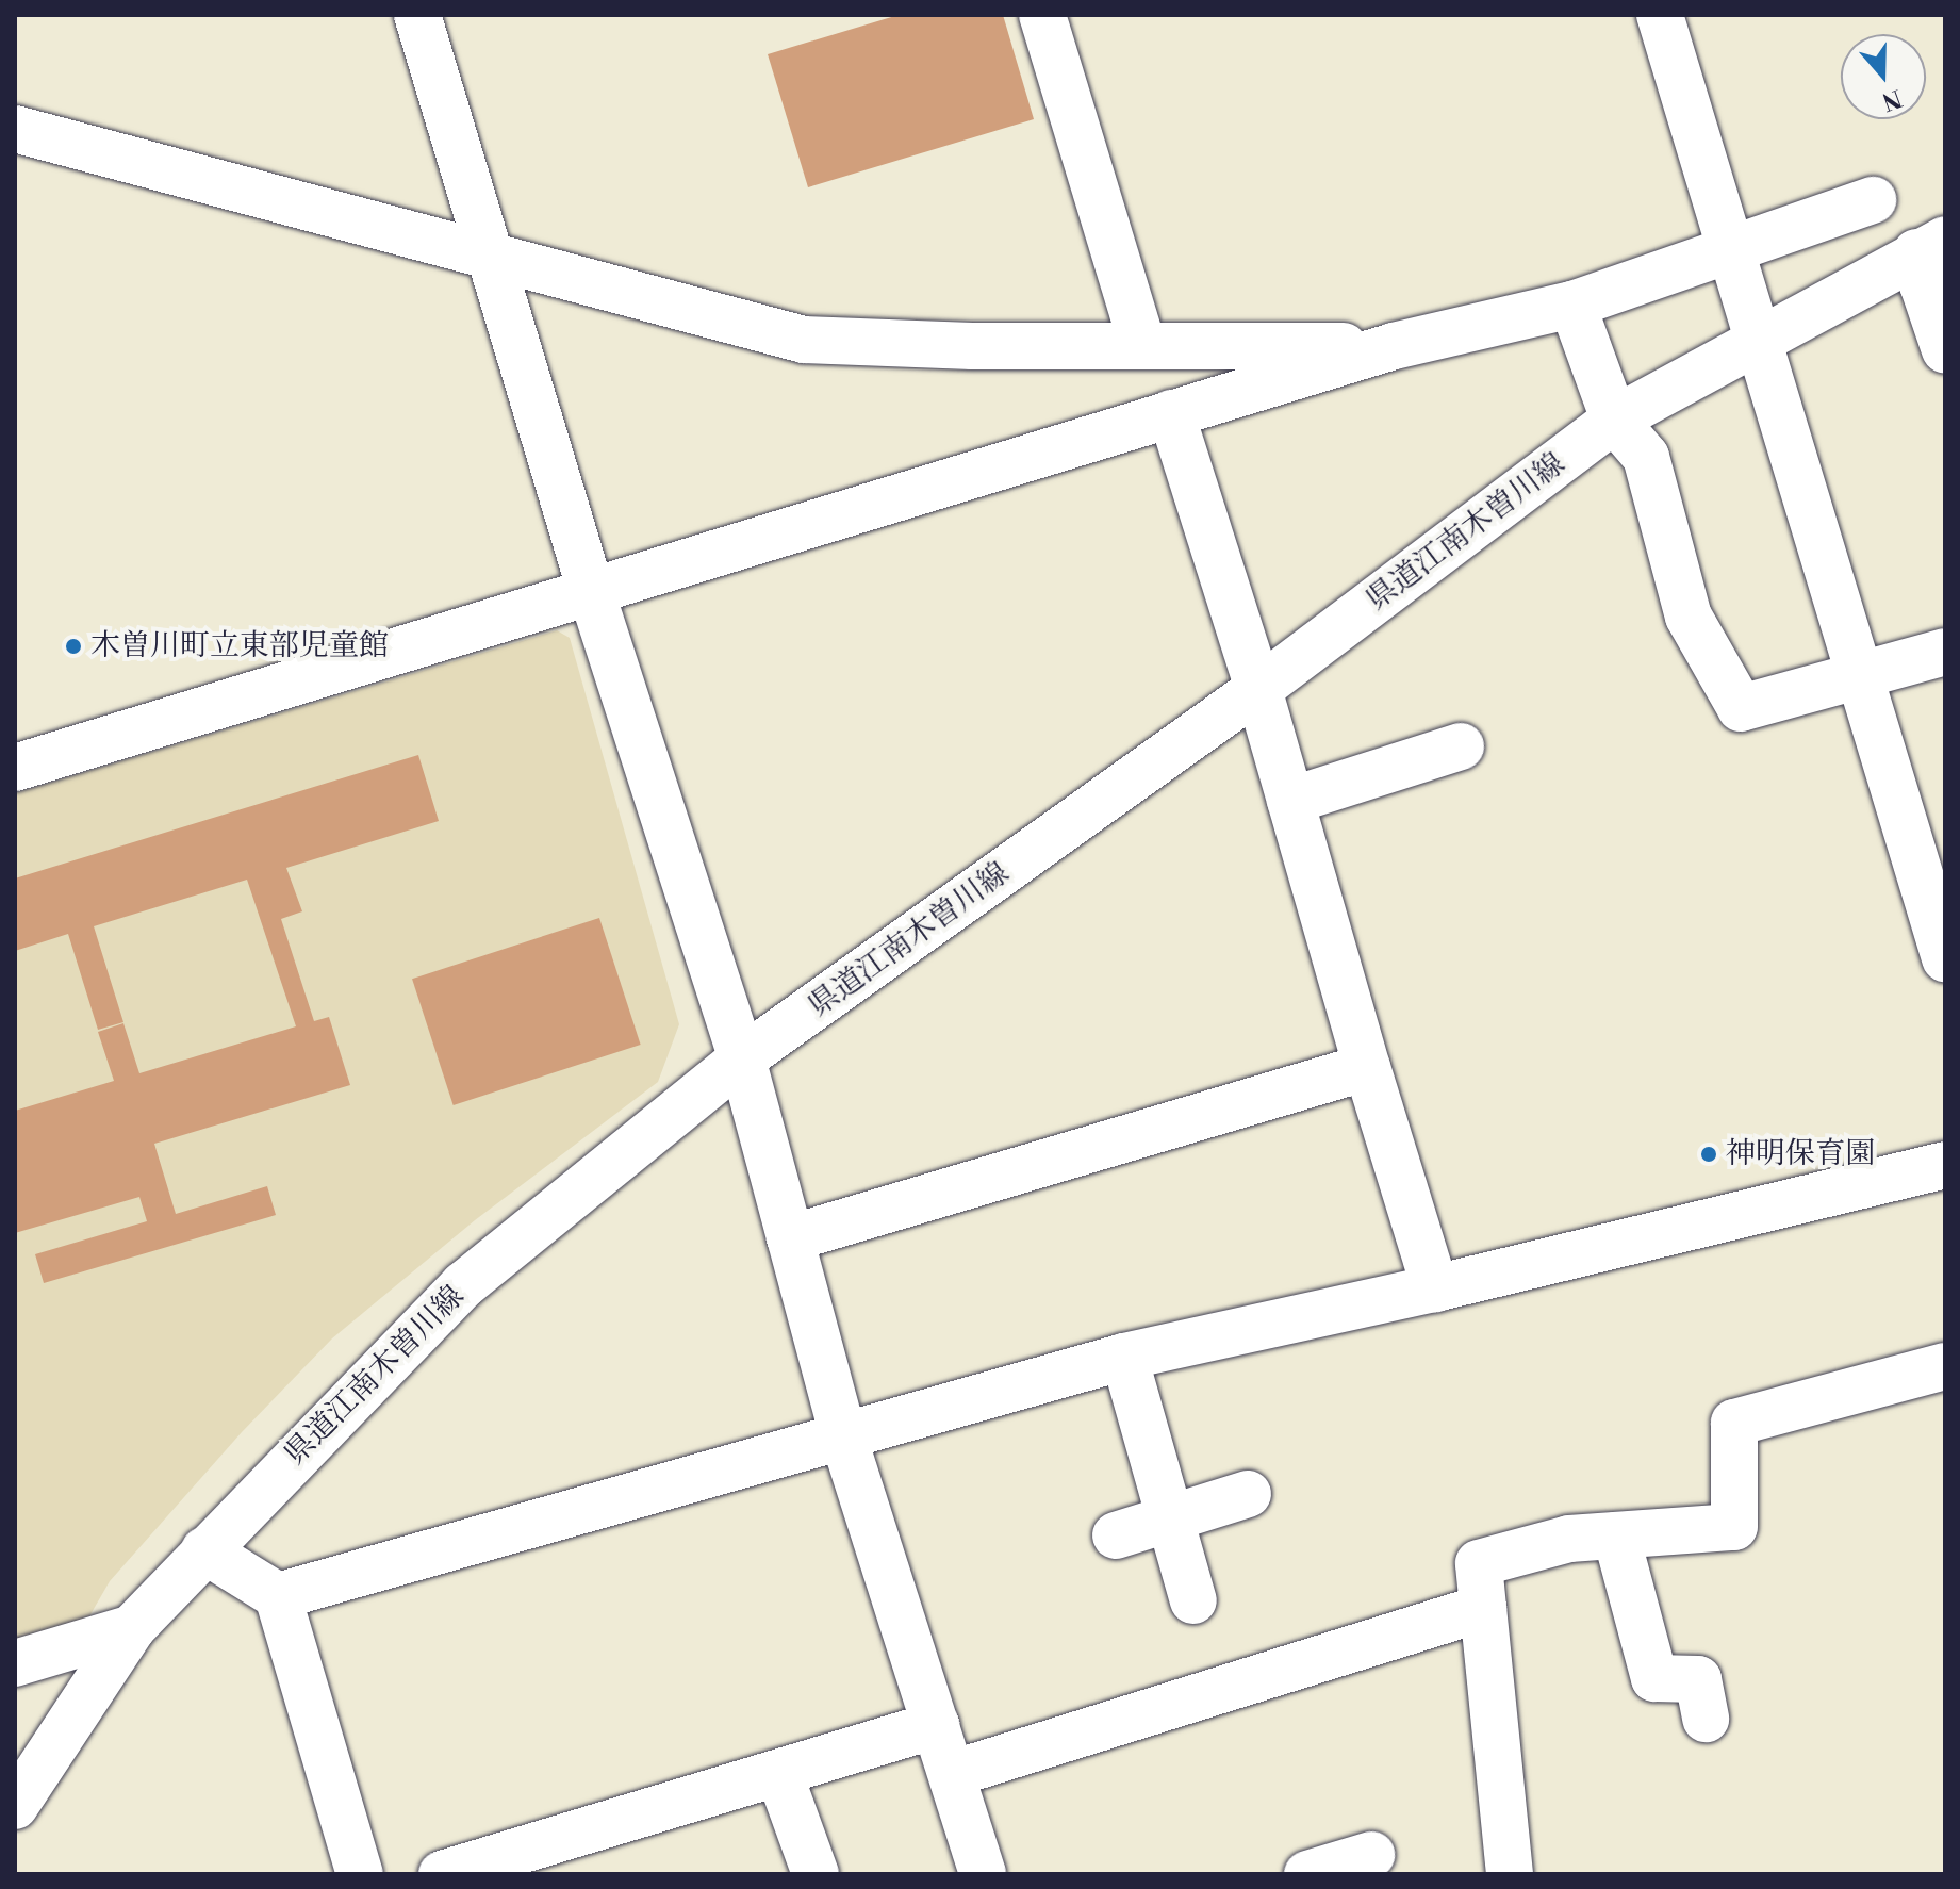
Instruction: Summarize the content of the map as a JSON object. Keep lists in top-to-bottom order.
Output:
{
  "streets": {
    "street": ["県道江南木曽川線"]
  },
  "places": ["木曽川町立東部児童館", "神明保育園"],
  "north": "bottom"
}
